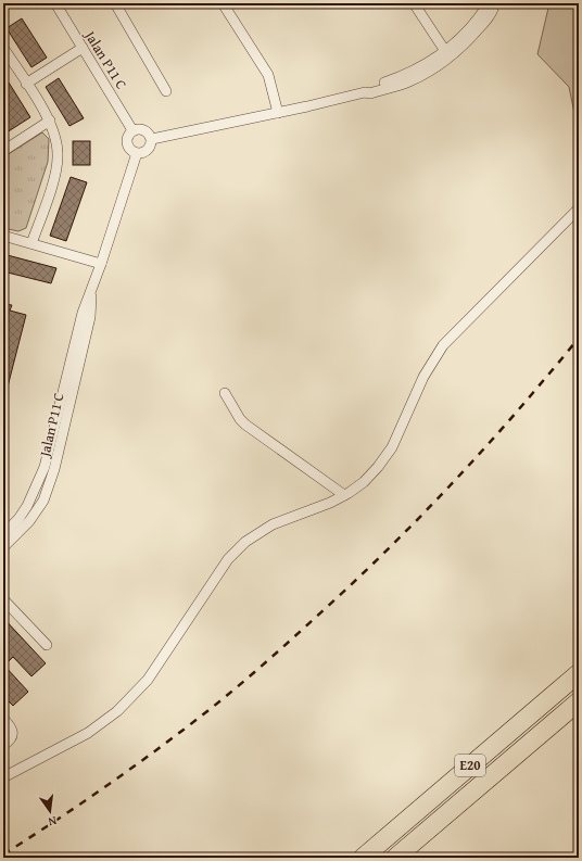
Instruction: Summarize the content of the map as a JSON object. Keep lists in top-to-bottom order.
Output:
{
  "streets": {
    "highway": ["E20"],
    "street": ["Jalan P11 C"]
  },
  "north": "bottom"
}
